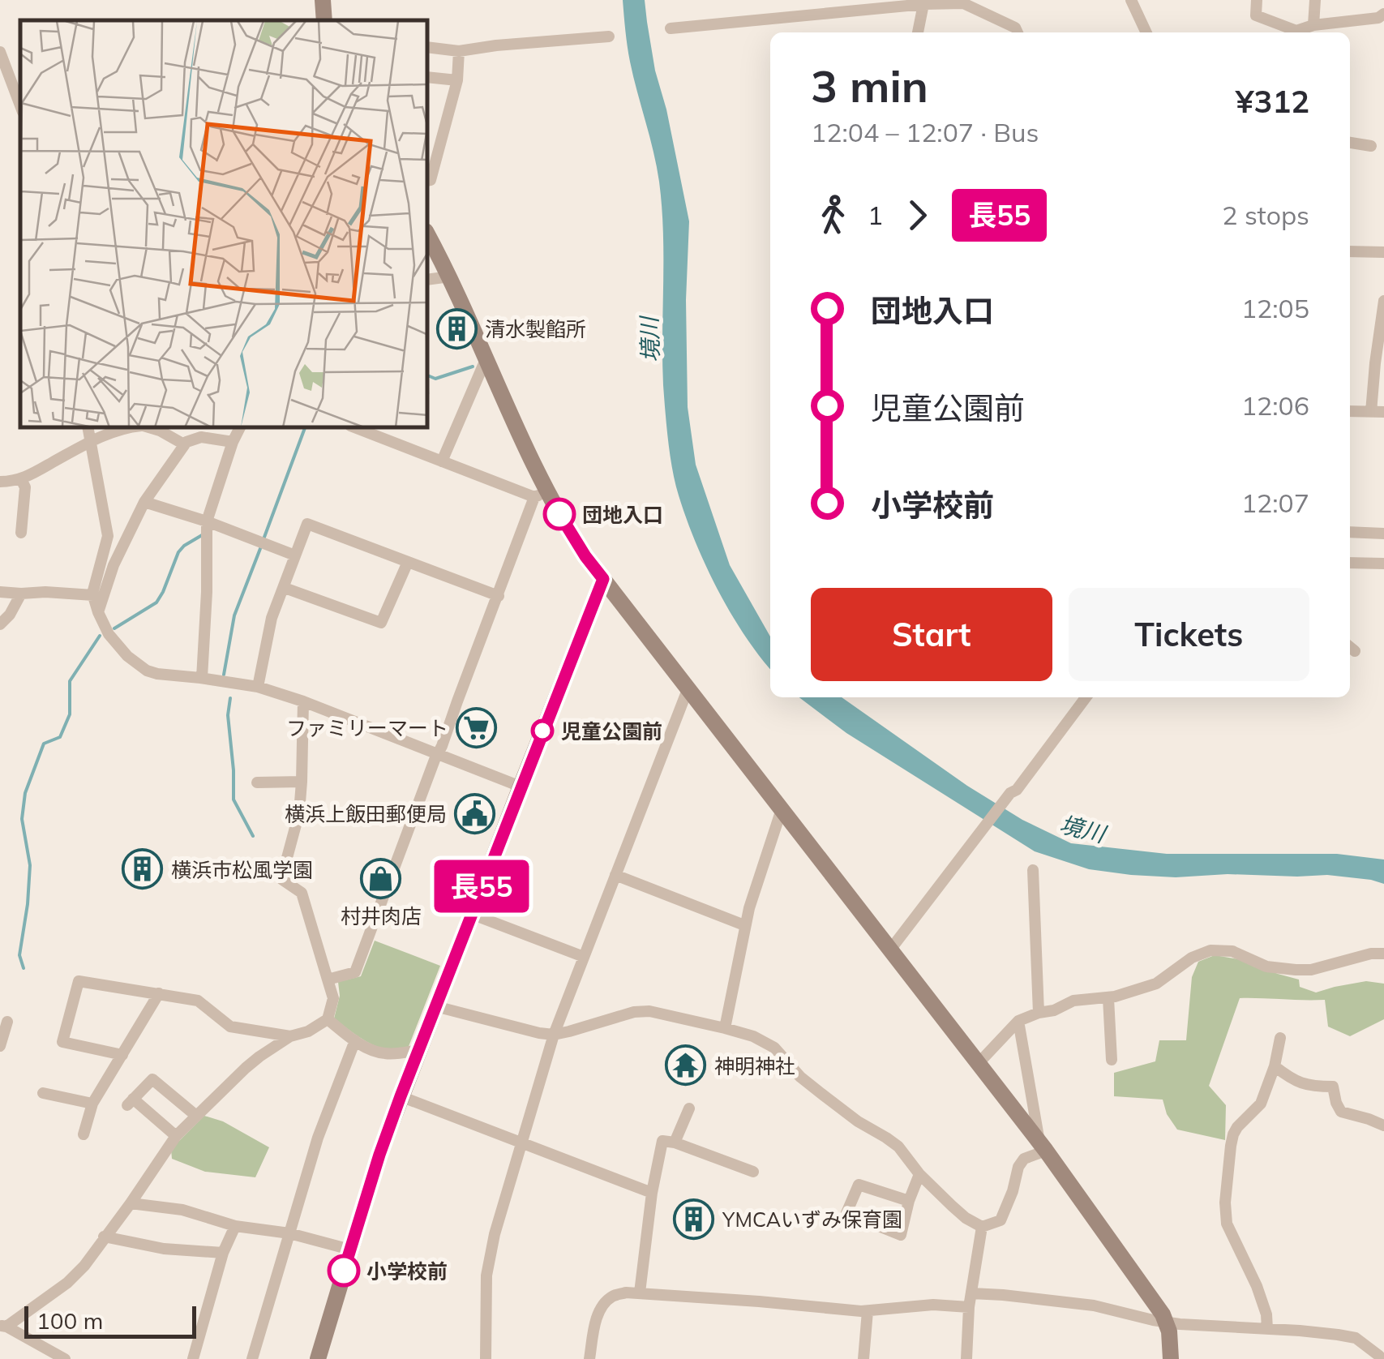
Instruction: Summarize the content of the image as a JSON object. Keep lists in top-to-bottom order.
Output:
{
  "water": ["境川"],
  "places": {
    "building": ["清水製餡所", "横浜市松風学園", "YMCAいずみ保育園"],
    "other": ["団地入口", "児童公園前", "小学校前"],
    "supermarket": ["ファミリーマート"],
    "public building": ["横浜上飯田郵便局"],
    "shop": ["村井肉店"],
    "temple": ["神明神社"]
  },
  "lines": ["bus line 長55"],
  "scale_bar": "100 m",
  "page": {
    "on_map": "長55",
    "heading": ["3 min", "12:04 – 12:07 · Bus", "¥312"],
    "legs": ["1", "長55", "2 stops"],
    "list": [
      {
        "name": "団地入口",
        "value": "12:05"
      },
      {
        "name": "児童公園前",
        "value": "12:06"
      },
      {
        "name": "小学校前",
        "value": "12:07"
      }
    ],
    "buttons": ["Start", "Tickets"],
    "scale": "100 m"
  }
}
